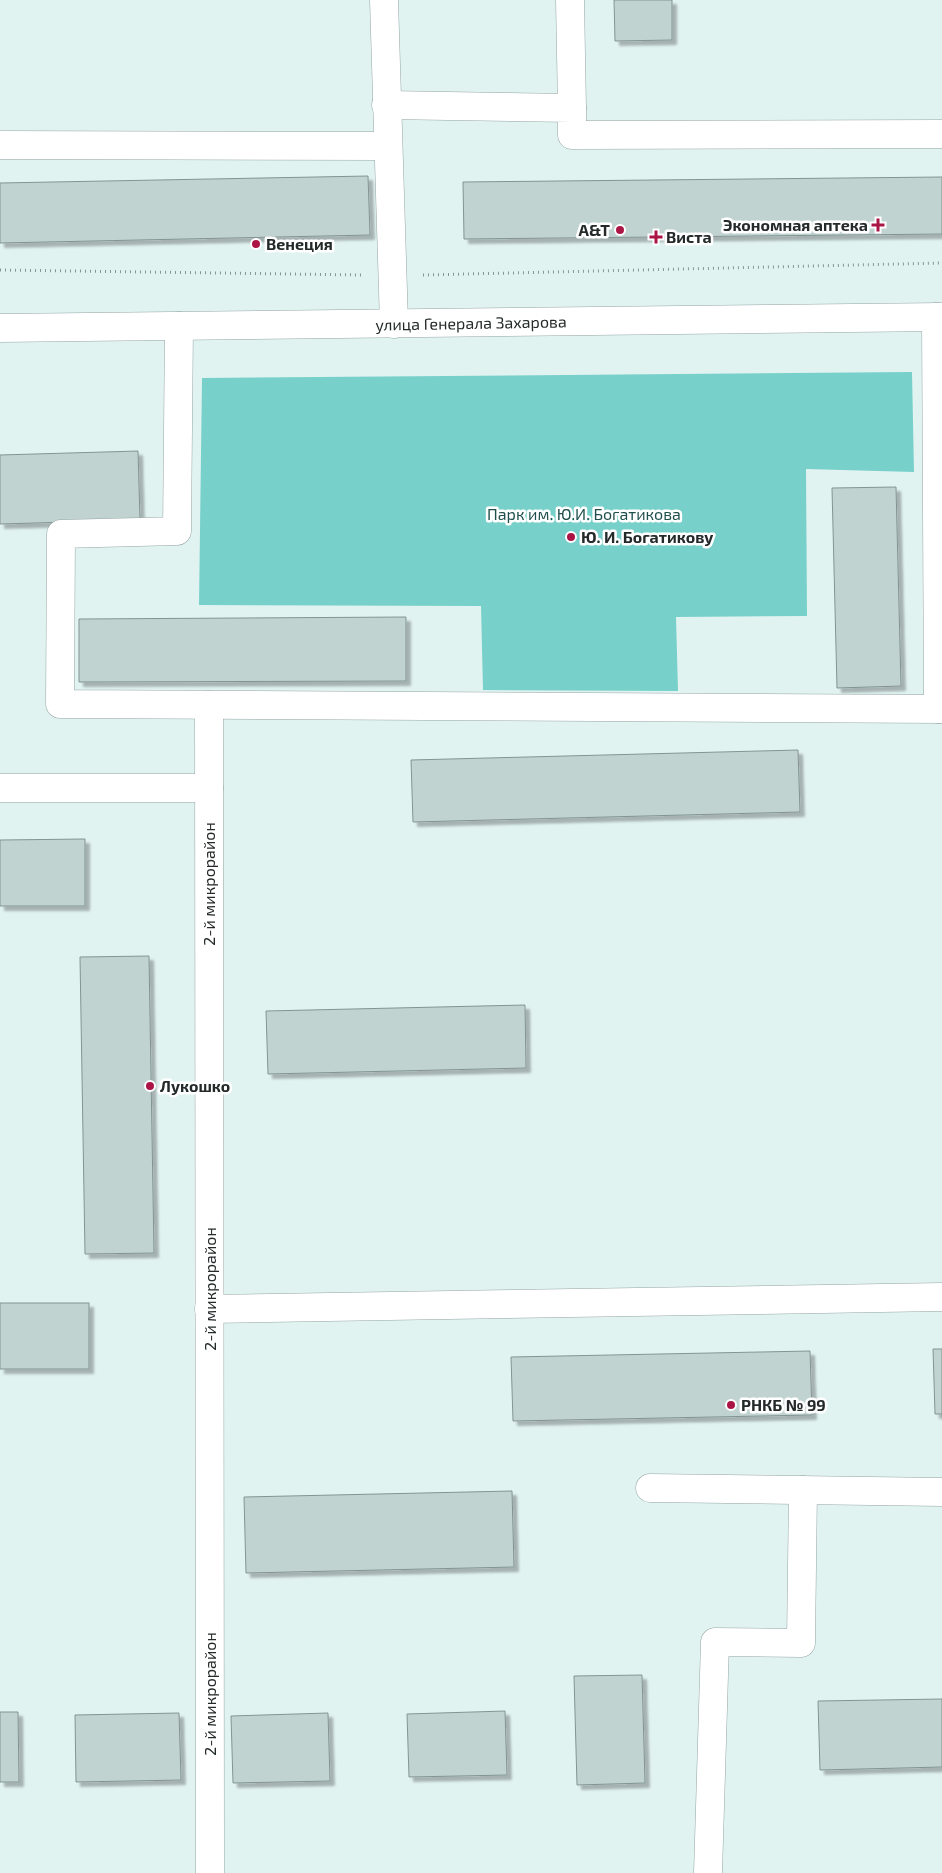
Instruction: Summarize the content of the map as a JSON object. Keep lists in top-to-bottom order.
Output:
{
  "streets": {
    "street": ["улица Генерала Захарова", "2-й микрорайон"]
  },
  "parks": ["Парк им. Ю.И. Богатикова"],
  "places": {
    "health": ["Экономная аптека", "Виста"],
    "other": [
      "A&T",
      "Венеция",
      "Ю. И. Богатикову",
      "Лукошко",
      "РНКБ № 99"
    ]
  }
}
